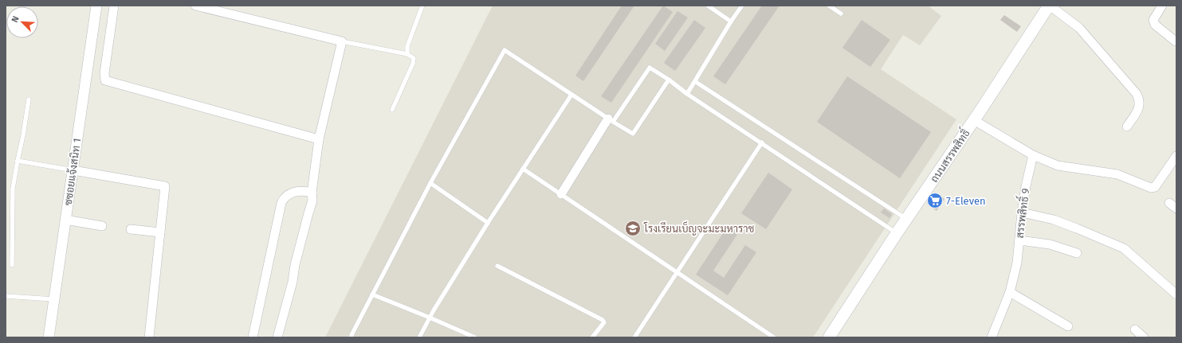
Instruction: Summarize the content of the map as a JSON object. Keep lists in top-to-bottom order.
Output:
{
  "streets": {
    "main road": ["ถนนสรรพสิทธิ์"],
    "street": ["ซซอยแจ้งสนิท 1", "สรรพสิทธิ์ 9"]
  },
  "places": {
    "supermarket": ["7-Eleven"],
    "school or university": ["โรงเรียนเบ็ญจะมะมหาราช"]
  },
  "north": "top left"
}
